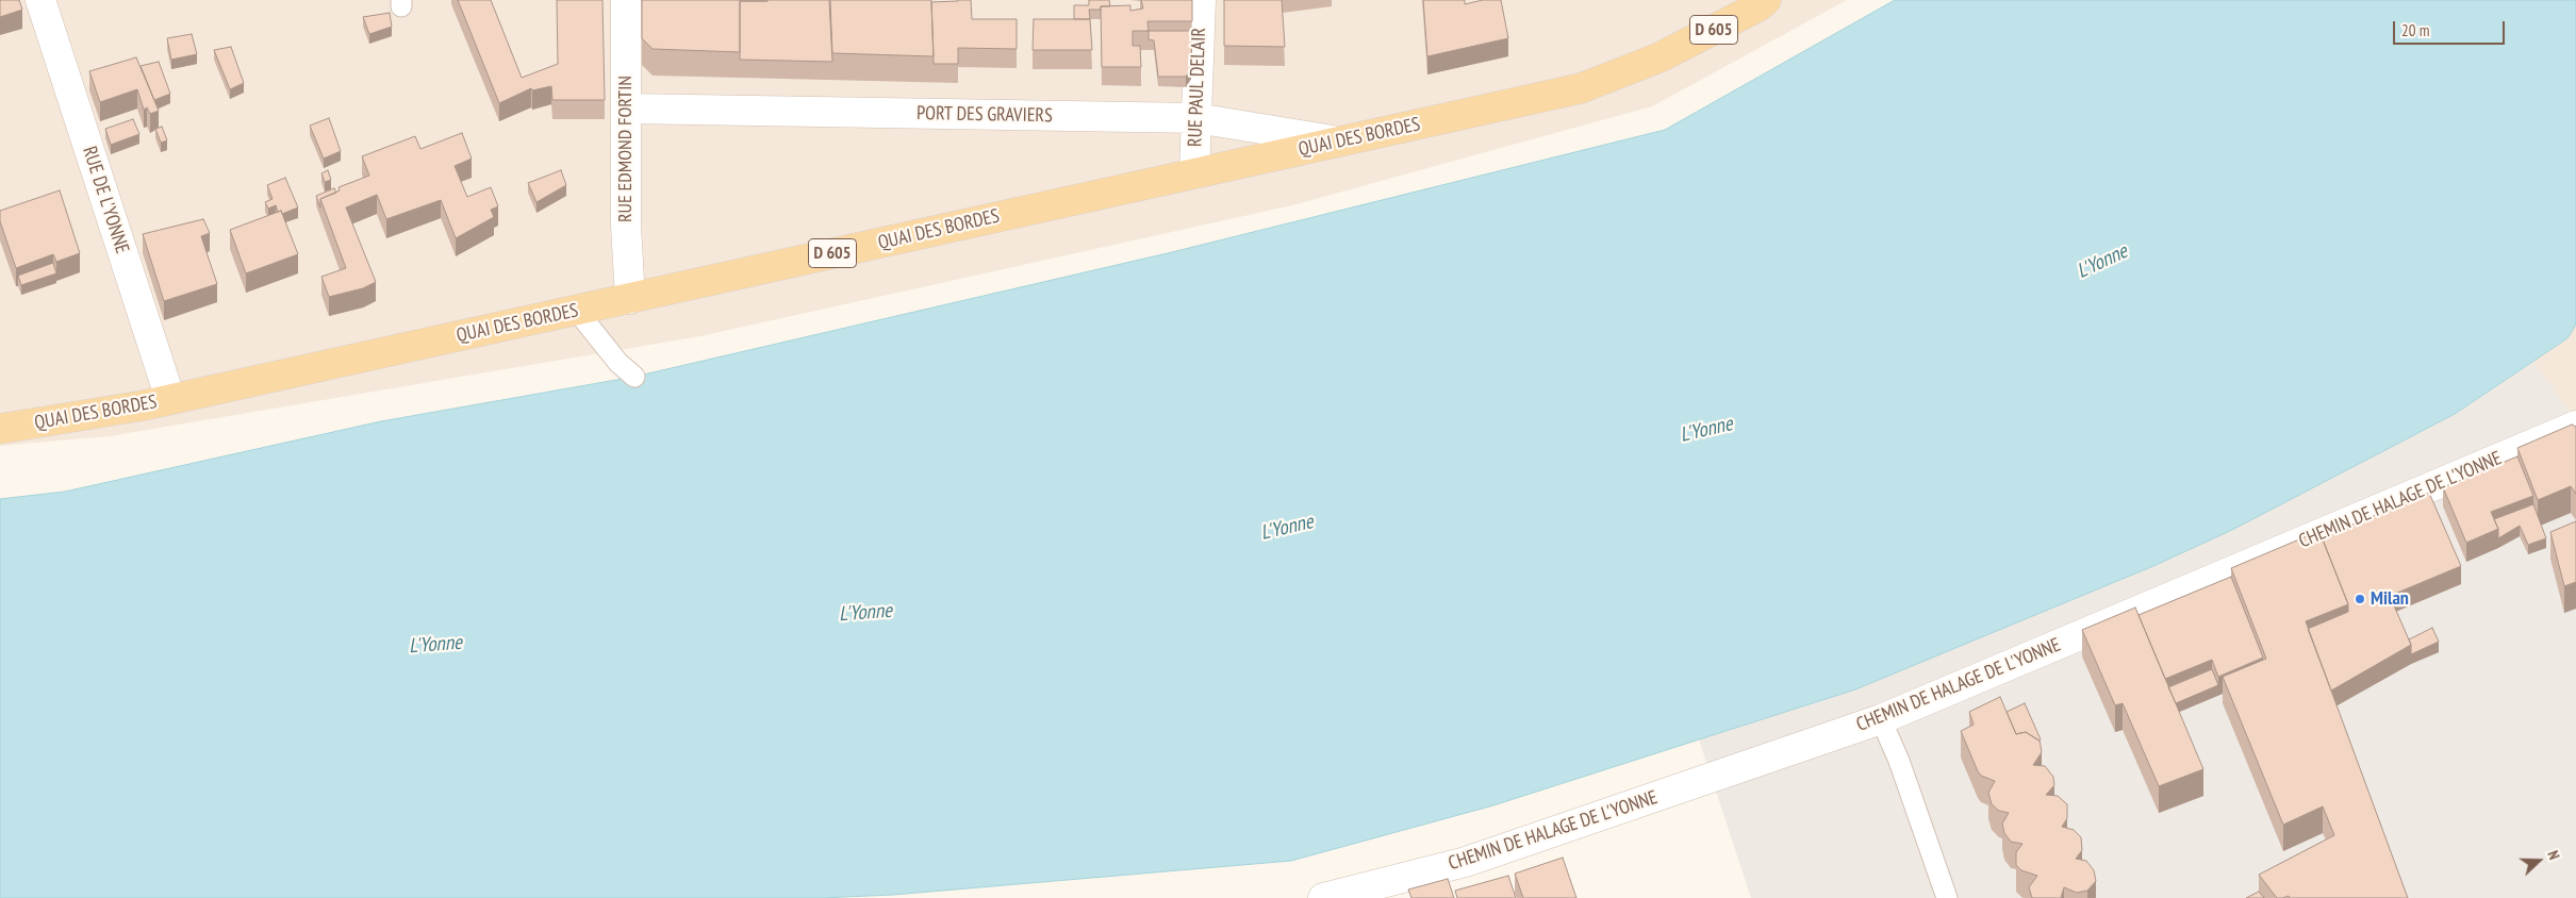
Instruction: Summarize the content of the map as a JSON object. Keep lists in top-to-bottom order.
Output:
{
  "streets": {
    "main road": ["D 605", "QUAI DES BORDES"],
    "street": [
      "RUE PAUL DELAIR",
      "PORT DES GRAVIERS",
      "RUE EDMOND FORTIN",
      "RUE DE L'YONNE",
      "CHEMIN DE HALAGE DE L'YONNE"
    ]
  },
  "crossings": [
    ["RUE PAUL DELAIR", "PORT DES GRAVIERS"],
    ["RUE PAUL DELAIR", "QUAI DES BORDES"],
    ["PORT DES GRAVIERS", "QUAI DES BORDES"],
    ["PORT DES GRAVIERS", "RUE EDMOND FORTIN"],
    ["QUAI DES BORDES", "RUE EDMOND FORTIN"],
    ["QUAI DES BORDES", "RUE DE L'YONNE"]
  ],
  "water": ["L'Yonne"],
  "places": ["Milan"],
  "scale_bar": "20 m",
  "north": "right"
}
